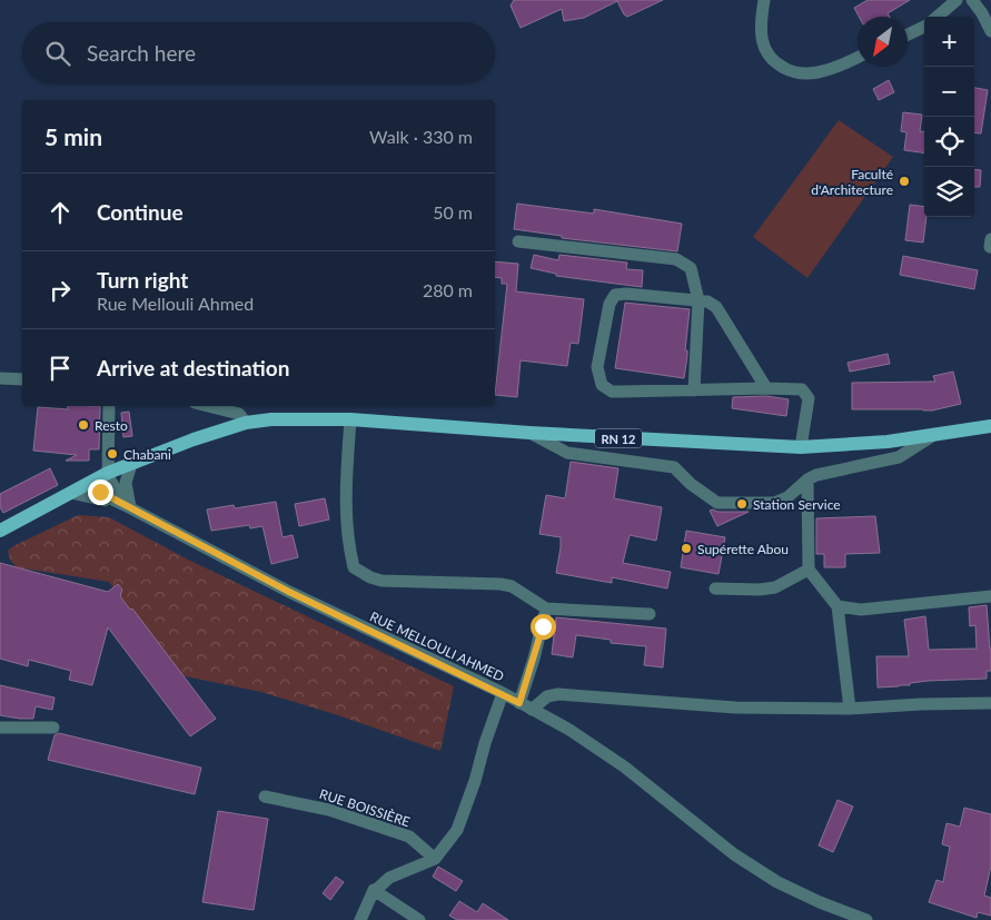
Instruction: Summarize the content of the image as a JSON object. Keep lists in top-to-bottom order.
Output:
{
  "streets": {
    "main road": ["RN 12"],
    "street": ["RUE MELLOULI AHMED", "RUE BOISSIÈRE"]
  },
  "crossings": [
    ["RN 12", "RUE MELLOULI AHMED"]
  ],
  "places": [
    "Faculté d'Architecture",
    "Resto",
    "Chabani",
    "Station Service",
    "Supérette Abou"
  ],
  "north": "bottom left",
  "page": {
    "map_buttons": ["+", "−"],
    "search": "Search here",
    "heading": ["5 min", "Walk · 330 m"],
    "list": [
      ["Continue", "50 m"],
      ["Turn right", "Rue Mellouli Ahmed", "280 m"],
      "Arrive at destination"
    ]
  }
}
